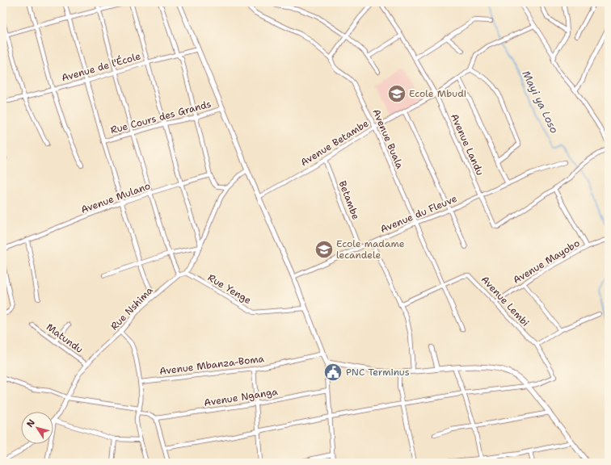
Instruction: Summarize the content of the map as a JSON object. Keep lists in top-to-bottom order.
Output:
{
  "streets": {
    "street": [
      "Avenue de l'École",
      "Rue Cours des Grands",
      "Avenue Buala",
      "Avenue Betambe",
      "Avenue Landu",
      "Avenue Mulano",
      "Betambe",
      "Avenue du Fleuve",
      "Avenue Mayobo",
      "Rue Yenge",
      "Avenue Lembi",
      "Rue Nshima",
      "Matundu",
      "Avenue Mbanza-Boma",
      "Avenue Nganga"
    ]
  },
  "crossings": [
    ["Avenue Buala", "Avenue Betambe"],
    ["Avenue Buala", "Avenue du Fleuve"],
    ["Avenue Buala", "Avenue Lembi"],
    ["Avenue Betambe", "Avenue Landu"],
    ["Avenue Betambe", "Betambe"],
    ["Avenue Landu", "Avenue du Fleuve"],
    ["Betambe", "Avenue du Fleuve"],
    ["Avenue Mayobo", "Avenue Lembi"],
    ["Rue Yenge", "Rue Nshima"],
    ["Rue Nshima", "Matundu"]
  ],
  "water": ["Mayi ya Loso"],
  "places": {
    "school or university": ["Ecole Mbudi", "Ecole madame lecandele"],
    "public building": ["PNC Terminus"]
  },
  "north": "top left"
}
